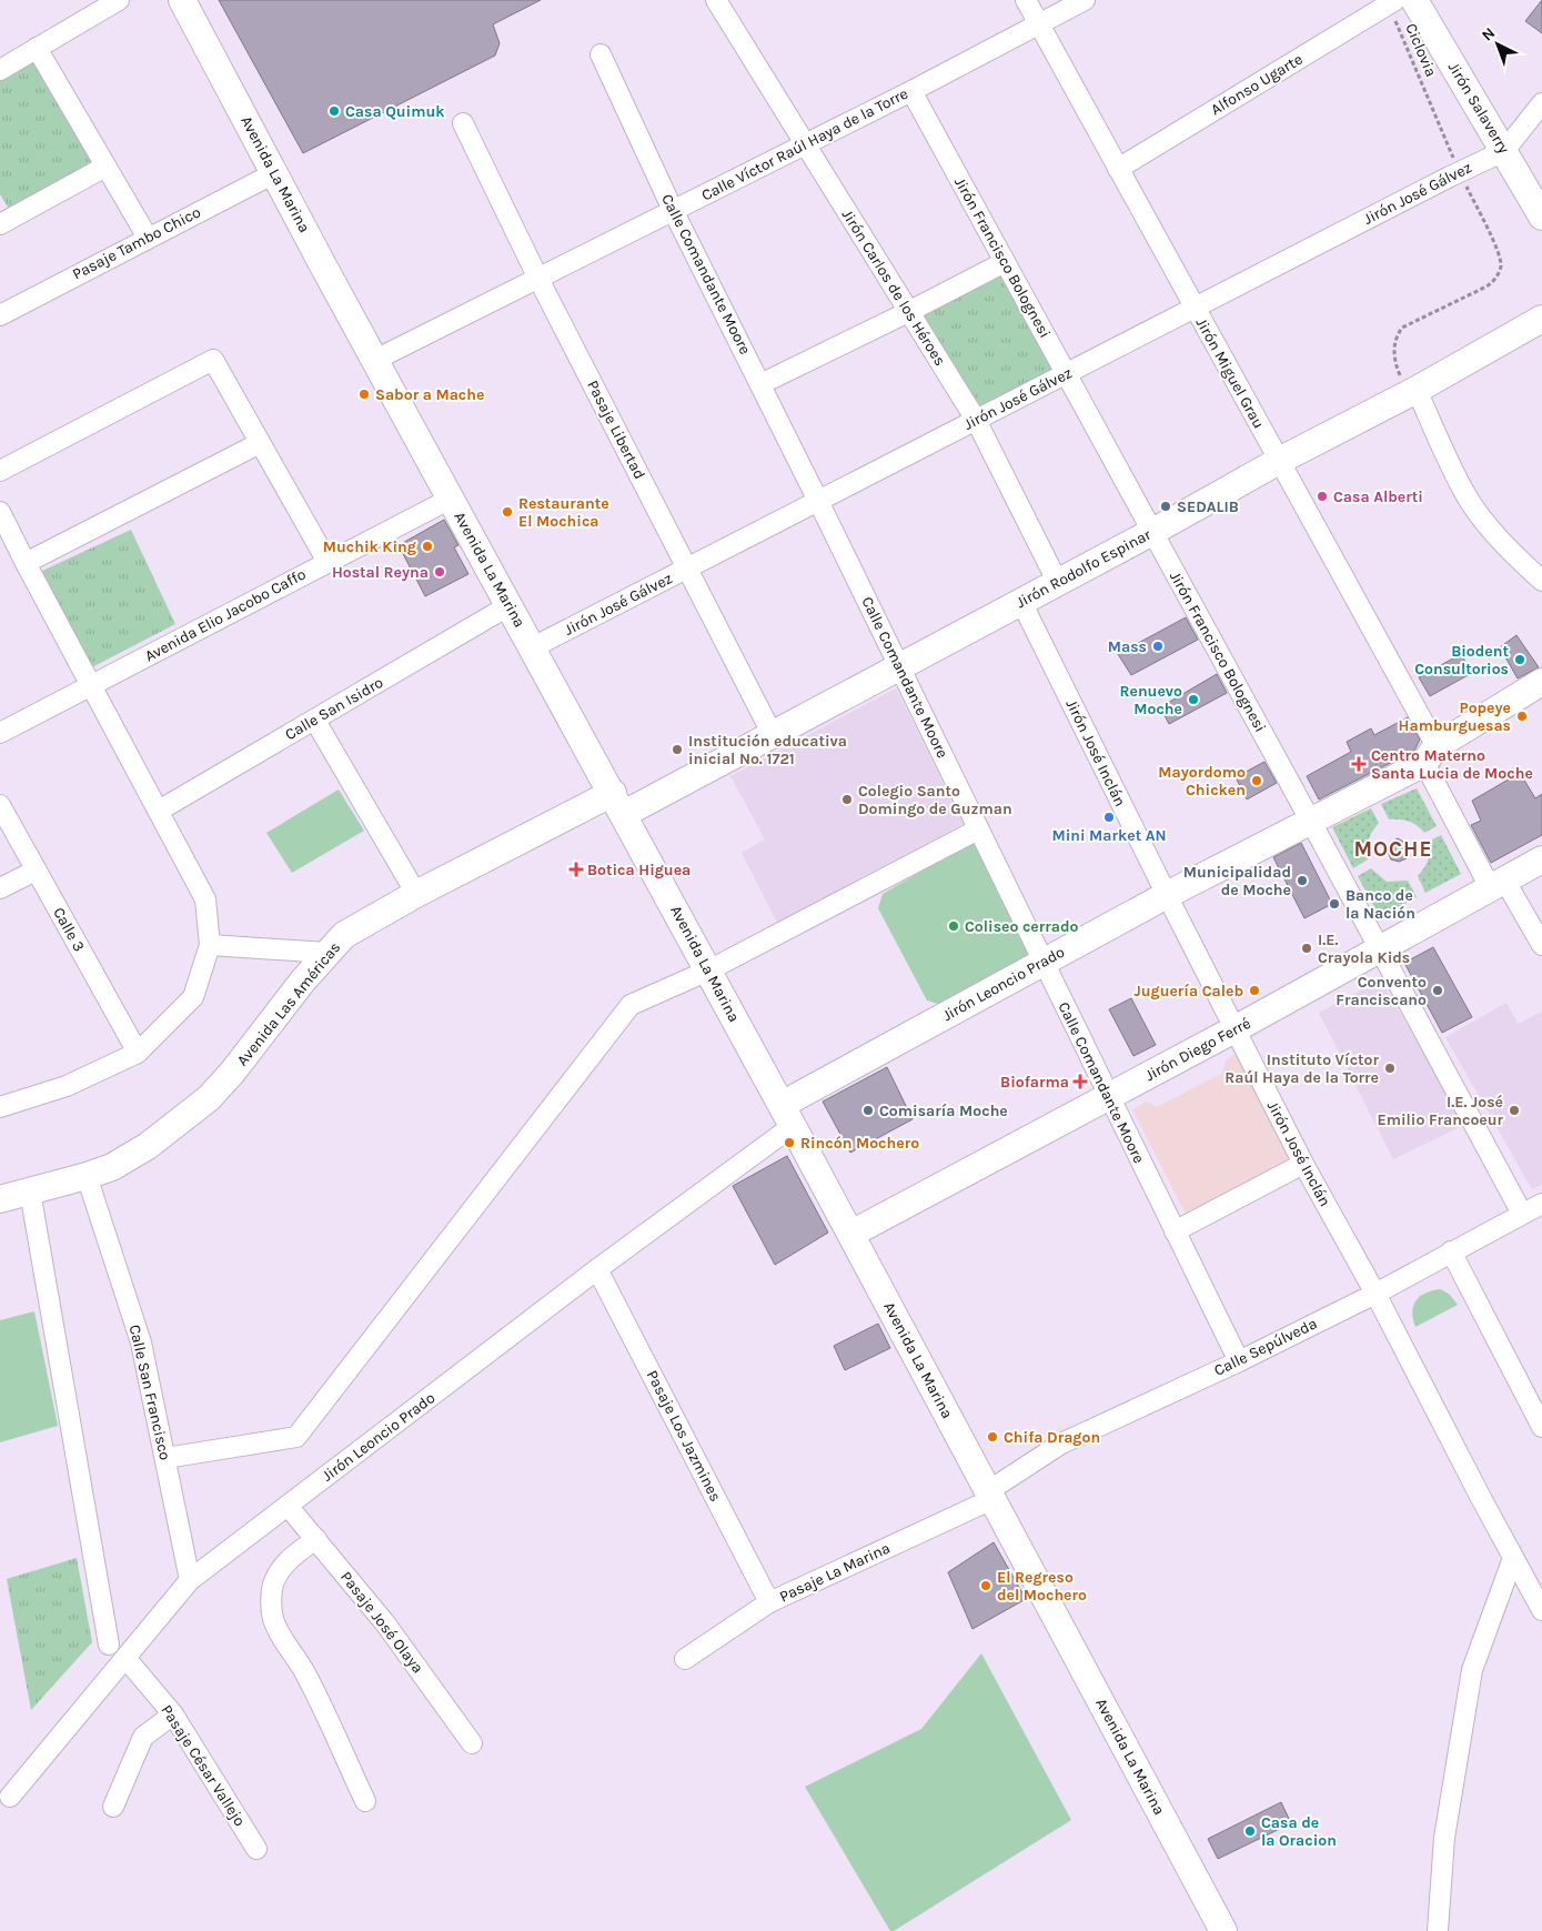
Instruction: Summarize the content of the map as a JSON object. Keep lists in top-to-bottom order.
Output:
{
  "streets": {
    "street": [
      "Alfonso Ugarte",
      "Jirón Salaverry",
      "Calle Víctor Raúl Haya de la Torre",
      "Avenida La Marina",
      "Jirón José Gálvez",
      "Pasaje Tambo Chico",
      "Jirón Francisco Bolognesi",
      "Calle Comandante Moore",
      "Jirón Carlos de los Héroes",
      "Jirón Miguel Grau",
      "Pasaje Libertad",
      "Jirón Rodolfo Espinar",
      "Avenida Elio Jacobo Caffo",
      "Calle San Isidro",
      "Jirón José Inclán",
      "Calle 3",
      "Jirón Leoncio Prado",
      "Avenida Las Américas",
      "Jirón Diego Ferré",
      "Calle Sepúlveda",
      "Calle San Francisco",
      "Pasaje Los Jazmines",
      "Pasaje La Marina",
      "Pasaje José Olaya",
      "Pasaje César Vallejo"
    ],
    "path": ["Ciclovia"]
  },
  "crossings": [
    ["Ciclovia", "Alfonso Ugarte"],
    ["Ciclovia", "Jirón José Gálvez"],
    ["Ciclovia", "Jirón Rodolfo Espinar"],
    ["Alfonso Ugarte", "Jirón Miguel Grau"],
    ["Jirón Salaverry", "Jirón José Gálvez"],
    ["Calle Víctor Raúl Haya de la Torre", "Avenida La Marina"],
    ["Calle Víctor Raúl Haya de la Torre", "Jirón Francisco Bolognesi"],
    ["Calle Víctor Raúl Haya de la Torre", "Calle Comandante Moore"],
    ["Calle Víctor Raúl Haya de la Torre", "Jirón Carlos de los Héroes"],
    ["Calle Víctor Raúl Haya de la Torre", "Jirón Miguel Grau"],
    ["Calle Víctor Raúl Haya de la Torre", "Pasaje Libertad"],
    ["Avenida La Marina", "Jirón José Gálvez"],
    ["Avenida La Marina", "Pasaje Tambo Chico"],
    ["Avenida La Marina", "Jirón Rodolfo Espinar"],
    ["Avenida La Marina", "Avenida Elio Jacobo Caffo"],
    ["Avenida La Marina", "Calle San Isidro"],
    ["Avenida La Marina", "Jirón Leoncio Prado"],
    ["Avenida La Marina", "Avenida Las Américas"],
    ["Avenida La Marina", "Jirón Diego Ferré"],
    ["Avenida La Marina", "Calle Sepúlveda"],
    ["Avenida La Marina", "Pasaje La Marina"],
    ["Jirón José Gálvez", "Jirón Francisco Bolognesi"],
    ["Jirón José Gálvez", "Calle Comandante Moore"],
    ["Jirón José Gálvez", "Jirón Carlos de los Héroes"],
    ["Jirón José Gálvez", "Jirón Miguel Grau"],
    ["Jirón José Gálvez", "Pasaje Libertad"],
    ["Jirón Francisco Bolognesi", "Jirón Rodolfo Espinar"],
    ["Jirón Francisco Bolognesi", "Jirón Leoncio Prado"],
    ["Jirón Francisco Bolognesi", "Jirón Diego Ferré"],
    ["Jirón Francisco Bolognesi", "Calle Sepúlveda"],
    ["Calle Comandante Moore", "Jirón Rodolfo Espinar"],
    ["Calle Comandante Moore", "Jirón Leoncio Prado"],
    ["Calle Comandante Moore", "Jirón Diego Ferré"],
    ["Calle Comandante Moore", "Calle Sepúlveda"],
    ["Jirón Carlos de los Héroes", "Jirón Rodolfo Espinar"],
    ["Jirón Miguel Grau", "Jirón Rodolfo Espinar"],
    ["Jirón Miguel Grau", "Jirón Leoncio Prado"],
    ["Jirón Miguel Grau", "Jirón Diego Ferré"],
    ["Pasaje Libertad", "Jirón Rodolfo Espinar"],
    ["Jirón Rodolfo Espinar", "Jirón José Inclán"],
    ["Jirón Rodolfo Espinar", "Avenida Las Américas"],
    ["Jirón José Inclán", "Jirón Leoncio Prado"],
    ["Jirón José Inclán", "Jirón Diego Ferré"],
    ["Jirón José Inclán", "Calle Sepúlveda"],
    ["Jirón Leoncio Prado", "Calle San Francisco"],
    ["Jirón Leoncio Prado", "Pasaje Los Jazmines"],
    ["Jirón Leoncio Prado", "Pasaje José Olaya"],
    ["Jirón Leoncio Prado", "Pasaje César Vallejo"],
    ["Avenida Las Américas", "Calle San Francisco"],
    ["Calle Sepúlveda", "Pasaje La Marina"],
    ["Pasaje Los Jazmines", "Pasaje La Marina"]
  ],
  "districts": ["MOCHE"],
  "places": {
    "other": [
      "Casa Quimuk",
      "Sabor a Mache",
      "Casa Alberti",
      "SEDALIB",
      "Restaurante El Mochica",
      "Muchik King",
      "Hostal Reyna",
      "Mass",
      "Biodent Consultorios",
      "Renuevo Moche",
      "Popeye Hamburguesas",
      "Institución educativa inicial No. 1721",
      "Mayordomo Chicken",
      "Colegio Santo Domingo de Guzman",
      "Mini Market AN",
      "Municipalidad de Moche",
      "Banco de la Nación",
      "Coliseo cerrado",
      "I.E. Crayola Kids",
      "Juguería Caleb",
      "Convento Franciscano",
      "Instituto Víctor Raúl Haya de la Torre",
      "Comisaría Moche",
      "I.E. José Emilio Francoeur",
      "Rincón Mochero",
      "Chifa Dragon",
      "El Regreso del Mochero",
      "Casa de la Oracion"
    ],
    "health": ["Centro Materno Santa Lucia de Moche", "Botica Higuea", "Biofarma"]
  },
  "north": "top left"
}
